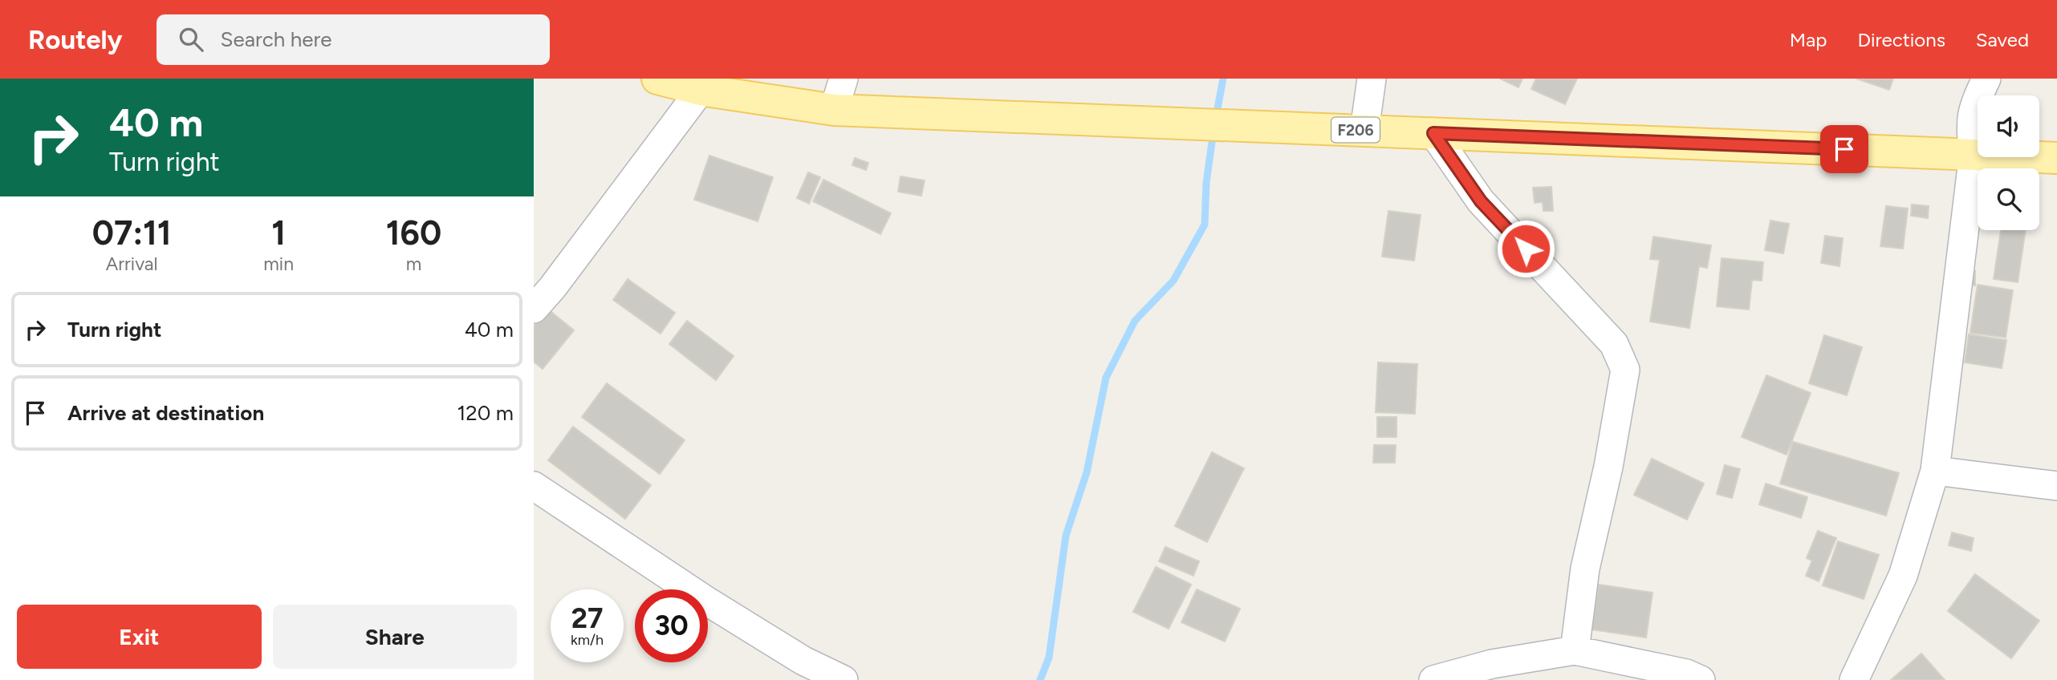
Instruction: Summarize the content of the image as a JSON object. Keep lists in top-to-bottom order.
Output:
{
  "streets": {
    "main road": ["F206"]
  },
  "page": {
    "header": "Routely",
    "search": "Search here",
    "nav": ["Map", "Directions", "Saved"],
    "turn": ["40 m", "Turn right"],
    "eta": [
      "07:11",
      "Arrival",
      "1",
      "min",
      "160",
      "m"
    ],
    "list": [
      {
        "name": "Turn right",
        "value": "40 m"
      },
      {
        "name": "Arrive at destination",
        "value": "120 m"
      }
    ],
    "speed": "27 km/h",
    "limit": "30",
    "buttons": ["Exit", "Share"]
  }
}
